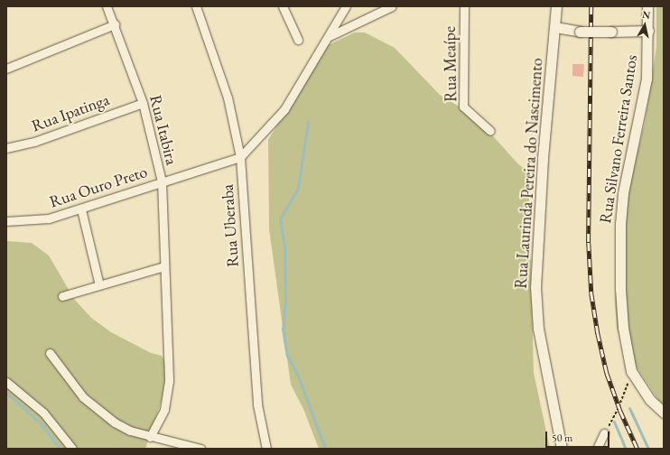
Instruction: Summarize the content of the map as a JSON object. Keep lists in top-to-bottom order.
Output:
{
  "streets": {
    "street": [
      "Rua Meaípe",
      "Rua Ipatinga",
      "Rua Itabira",
      "Rua Silvano Ferreira Santos",
      "Rua Laurinda Pereira do Nascimento",
      "Rua Ouro Preto",
      "Rua Uberaba"
    ]
  },
  "crossings": [
    ["Rua Ipatinga", "Rua Itabira"],
    ["Rua Itabira", "Rua Ouro Preto"],
    ["Rua Ouro Preto", "Rua Uberaba"]
  ],
  "scale_bar": "50 m",
  "north": "top"
}
